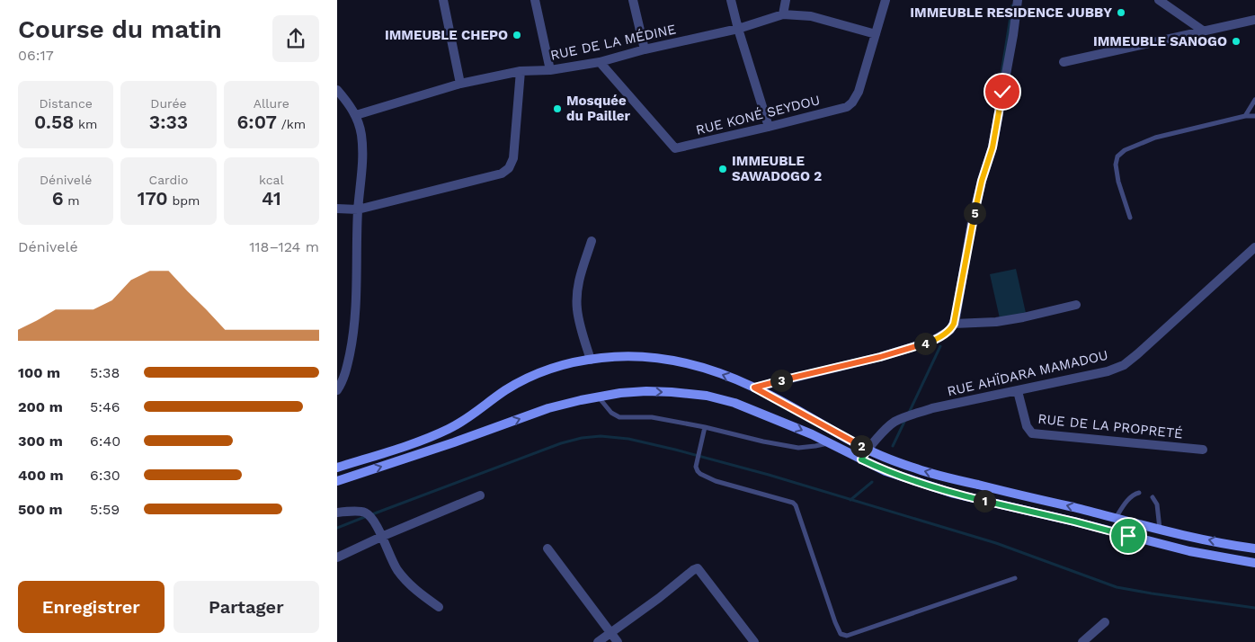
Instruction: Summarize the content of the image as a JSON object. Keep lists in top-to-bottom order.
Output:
{
  "streets": {
    "street": [
      "RUE DE LA MÉDINE",
      "RUE KONÉ SEYDOU",
      "RUE AHÏDARA MAMADOU",
      "RUE DE LA PROPRETÉ"
    ]
  },
  "crossings": [
    ["RUE DE LA MÉDINE", "RUE KONÉ SEYDOU"],
    ["RUE AHÏDARA MAMADOU", "RUE DE LA PROPRETÉ"]
  ],
  "places": [
    "IMMEUBLE RESIDENCE JUBBY",
    "IMMEUBLE CHEPO",
    "IMMEUBLE SANOGO",
    "Mosquée du Pailler",
    "IMMEUBLE SAWADOGO 2"
  ],
  "page": {
    "heading": ["Course du matin", "06:17"],
    "stats": [
      ["Distance", "0.58 km"],
      ["Durée", "3:33"],
      ["Allure", "6:07 /km"],
      ["Dénivelé", "6 m"],
      ["Cardio", "170 bpm"],
      ["kcal", "41"]
    ],
    "pins": [
      "5",
      "4",
      "3",
      "2",
      "1"
    ],
    "chart": ["Dénivelé", "118–124 m"],
    "list": [
      {
        "name": "100 m",
        "note": "5:38"
      },
      {
        "name": "200 m",
        "note": "5:46"
      },
      {
        "name": "300 m",
        "note": "6:40"
      },
      {
        "name": "400 m",
        "note": "6:30"
      },
      {
        "name": "500 m",
        "note": "5:59"
      }
    ],
    "buttons": ["Enregistrer", "Partager"]
  }
}
